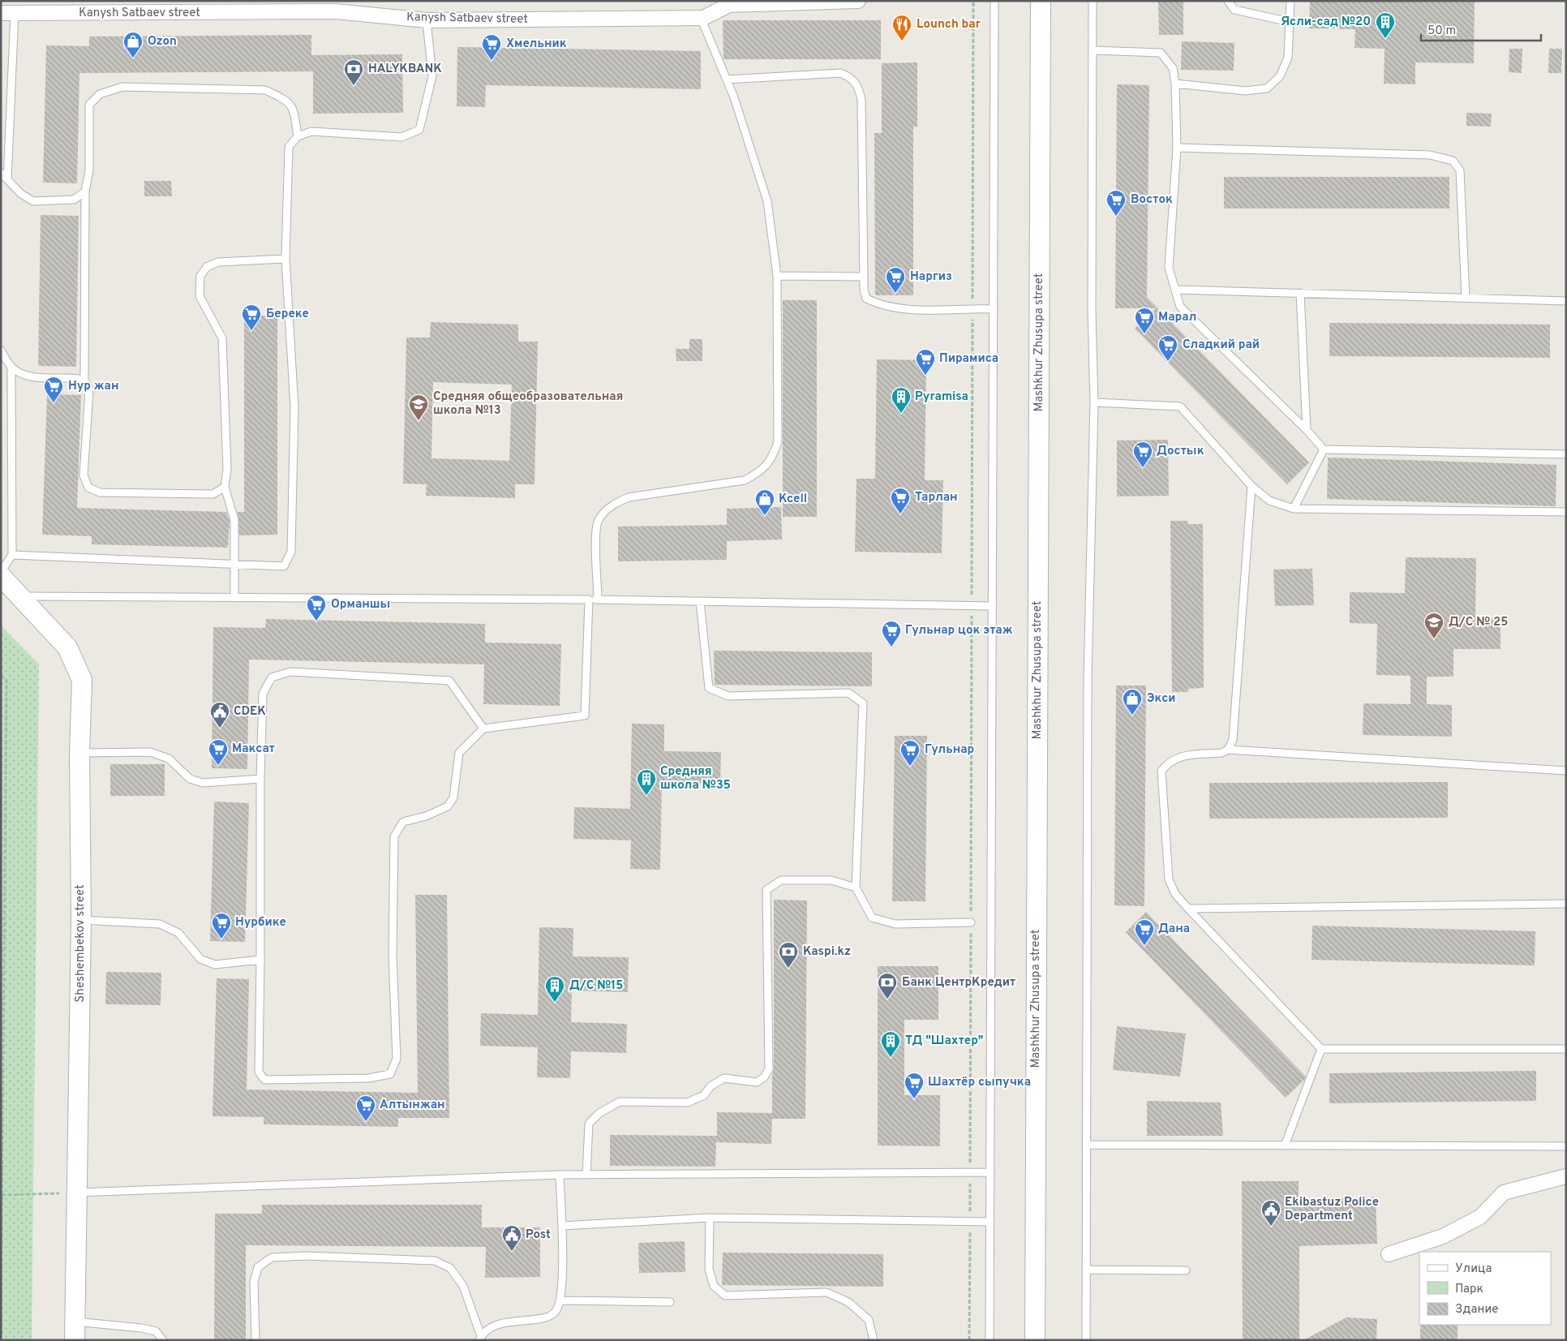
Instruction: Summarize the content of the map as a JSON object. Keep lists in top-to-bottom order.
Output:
{
  "streets": {
    "main road": ["Mashkhur Zhusupa street", "Sheshembekov street"],
    "street": ["Kanysh Satbaev street"]
  },
  "places": {
    "building": [
      "Ясли-сад №20",
      "Pyramisa",
      "Средняя школа №35",
      "Д/С №15",
      "ТД \"Шахтер\""
    ],
    "restaurant": ["Lounch bar"],
    "shop": ["Ozon", "Kcell", "Экси"],
    "supermarket": [
      "Хмельник",
      "Восток",
      "Наргиз",
      "Береке",
      "Марал",
      "Сладкий рай",
      "Пирамиса",
      "Нур жан",
      "Достык",
      "Тарлан",
      "Орманшы",
      "Гульнар цок этаж",
      "Максат",
      "Гульнар",
      "Нурбике",
      "Дана",
      "Шахтёр сыпучка",
      "Алтынжан"
    ],
    "bank": ["HALYKBANK", "Kaspi.kz", "Банк ЦентрКредит"],
    "school or university": ["Средняя общеобразовательная школа №13", "Д/С № 25"],
    "public building": ["CDEK", "Ekibastuz Police Department", "Post"]
  },
  "legend": ["Улица", "Парк", "Здание"],
  "scale_bar": "50 m"
}
